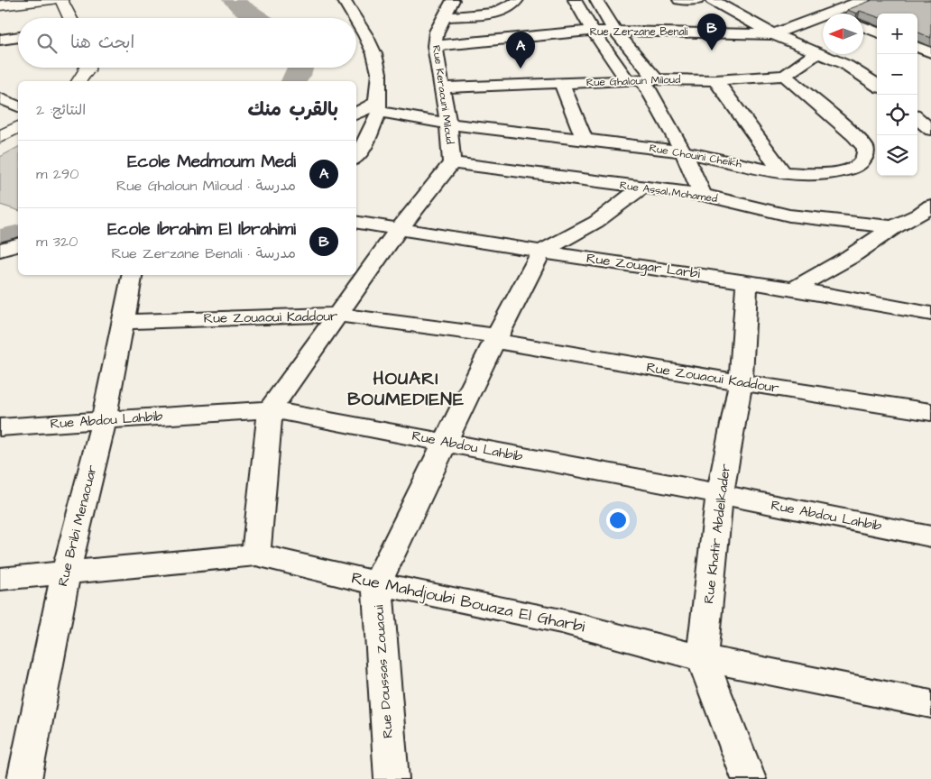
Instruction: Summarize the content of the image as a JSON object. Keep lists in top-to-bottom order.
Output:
{
  "streets": {
    "street": [
      "Rue Zerzane Benali",
      "Rue Ghaloun Miloud",
      "Rue Keraouni Miloud",
      "Rue Chouini Cheikh",
      "Rue Assal Mohamed",
      "Rue Zougar Larbi",
      "Rue Zouaoui Kaddour",
      "Rue Abdou Lahbib",
      "Rue Bribi Menaouar",
      "Rue Khatir Abdelkader",
      "Rue Mahdjoubi Bouaza El Gharbi",
      "Rue Doussas Zouaoui"
    ]
  },
  "crossings": [
    ["Rue Zerzane Benali", "Rue Keraouni Miloud"],
    ["Rue Ghaloun Miloud", "Rue Keraouni Miloud"],
    ["Rue Ghaloun Miloud", "Rue Chouini Cheikh"],
    ["Rue Keraouni Miloud", "Rue Chouini Cheikh"],
    ["Rue Keraouni Miloud", "Rue Assal Mohamed"],
    ["Rue Keraouni Miloud", "Rue Zougar Larbi"],
    ["Rue Keraouni Miloud", "Rue Zouaoui Kaddour"],
    ["Rue Keraouni Miloud", "Rue Abdou Lahbib"],
    ["Rue Zougar Larbi", "Rue Khatir Abdelkader"],
    ["Rue Zougar Larbi", "Rue Doussas Zouaoui"],
    ["Rue Zouaoui Kaddour", "Rue Bribi Menaouar"],
    ["Rue Zouaoui Kaddour", "Rue Khatir Abdelkader"],
    ["Rue Zouaoui Kaddour", "Rue Doussas Zouaoui"],
    ["Rue Abdou Lahbib", "Rue Bribi Menaouar"],
    ["Rue Abdou Lahbib", "Rue Khatir Abdelkader"],
    ["Rue Abdou Lahbib", "Rue Doussas Zouaoui"],
    ["Rue Bribi Menaouar", "Rue Mahdjoubi Bouaza El Gharbi"],
    ["Rue Khatir Abdelkader", "Rue Mahdjoubi Bouaza El Gharbi"],
    ["Rue Mahdjoubi Bouaza El Gharbi", "Rue Doussas Zouaoui"]
  ],
  "districts": ["HOUARI BOUMEDIENE"],
  "north": "left",
  "page": {
    "map_buttons": ["+", "−"],
    "pins": ["B", "A"],
    "search": "ابحث هنا",
    "heading": ["بالقرب منك", "النتائج: 2"],
    "list": [
      {
        "mark": "A",
        "name": "Ecole Medmoum Medi",
        "note": "مدرسة · Rue Ghaloun Miloud",
        "value": "290 m"
      },
      {
        "mark": "B",
        "name": "Ecole Ibrahim El Ibrahimi",
        "note": "مدرسة · Rue Zerzane Benali",
        "value": "320 m"
      }
    ]
  }
}
